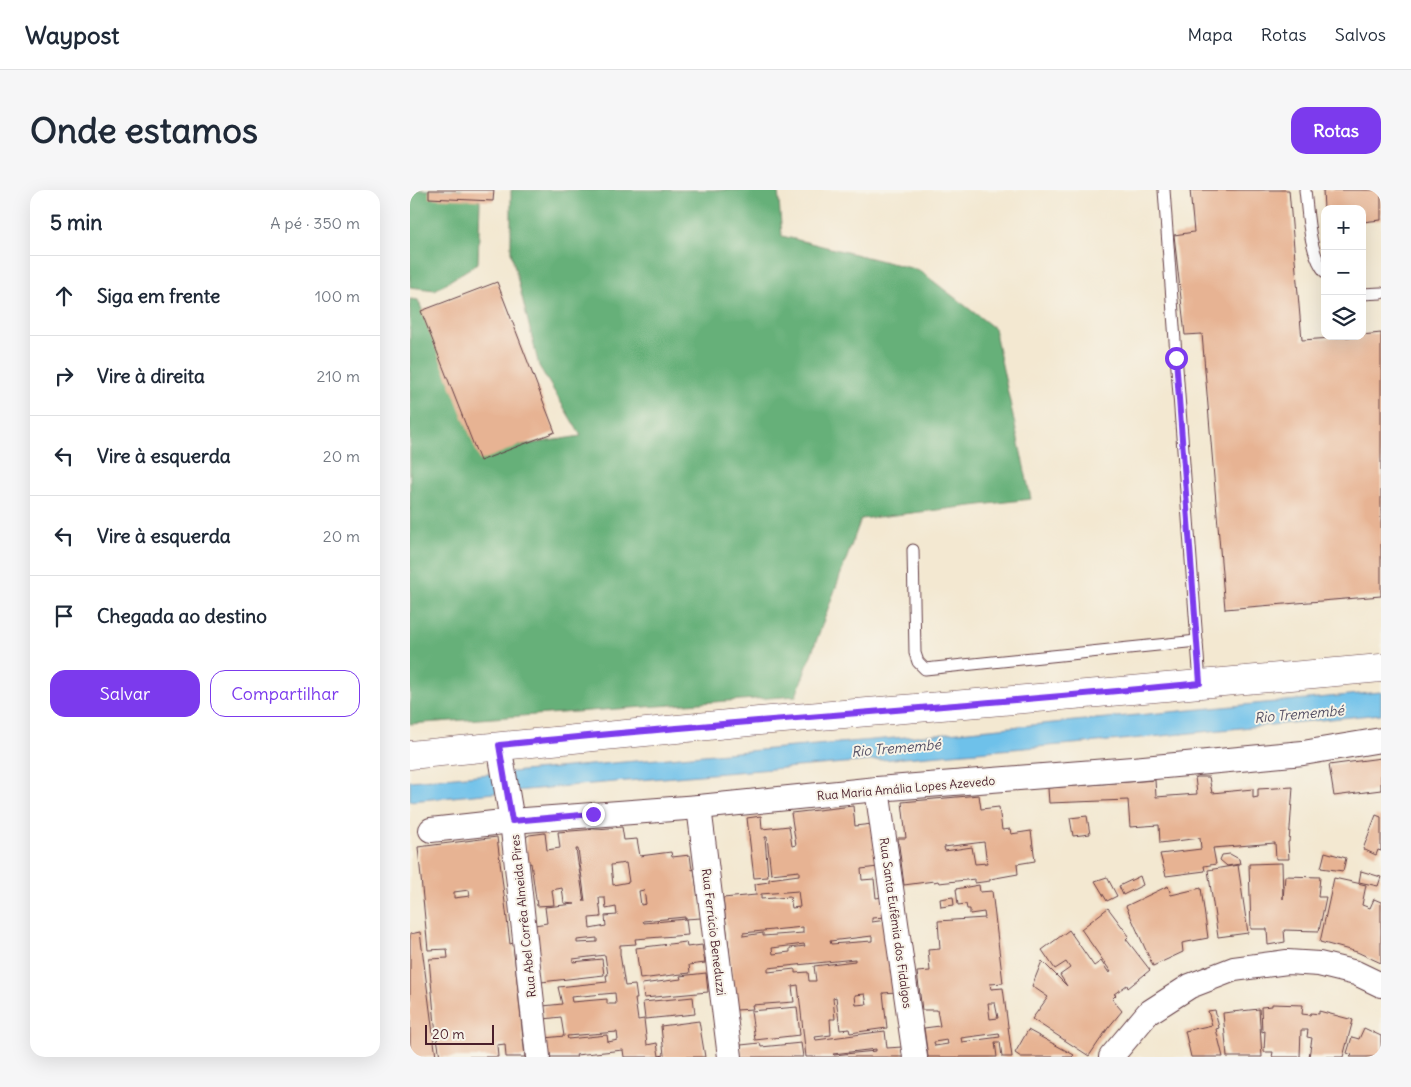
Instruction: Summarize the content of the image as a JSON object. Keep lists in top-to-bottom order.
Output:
{
  "streets": {
    "street": [
      "Rua Maria Amália Lopes Azevedo",
      "Rua Abel Corrêa Almeida Pires",
      "Rua Santa Eufêmia dos Fidalgos",
      "Rua Ferrúcio Beneduzzi"
    ]
  },
  "crossings": [
    ["Rua Maria Amália Lopes Azevedo", "Rua Abel Corrêa Almeida Pires"],
    ["Rua Maria Amália Lopes Azevedo", "Rua Santa Eufêmia dos Fidalgos"],
    ["Rua Maria Amália Lopes Azevedo", "Rua Ferrúcio Beneduzzi"]
  ],
  "water": ["Rio Tremembé"],
  "scale_bar": "20 m",
  "page": {
    "header": "Waypost",
    "nav": ["Mapa", "Rotas", "Salvos"],
    "buttons": [
      "Rotas",
      ["Salvar", "Compartilhar"]
    ],
    "title": "Onde estamos",
    "heading": ["5 min", "A pé · 350 m"],
    "map_buttons": ["+", "−"],
    "list": [
      ["Siga em frente", "100 m"],
      ["Vire à direita", "210 m"],
      ["Vire à esquerda", "20 m"],
      ["Vire à esquerda", "20 m"],
      "Chegada ao destino"
    ],
    "scale": "20 m"
  }
}
